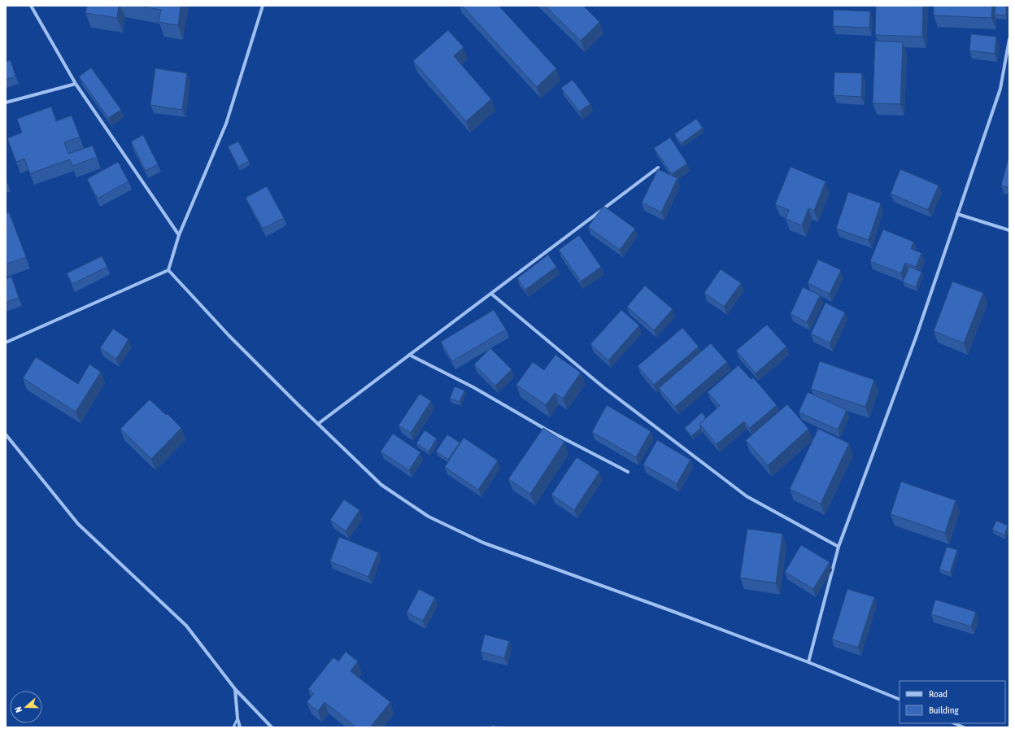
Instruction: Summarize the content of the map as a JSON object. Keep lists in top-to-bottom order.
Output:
{
  "legend": ["Road", "Building"],
  "north": "left"
}
